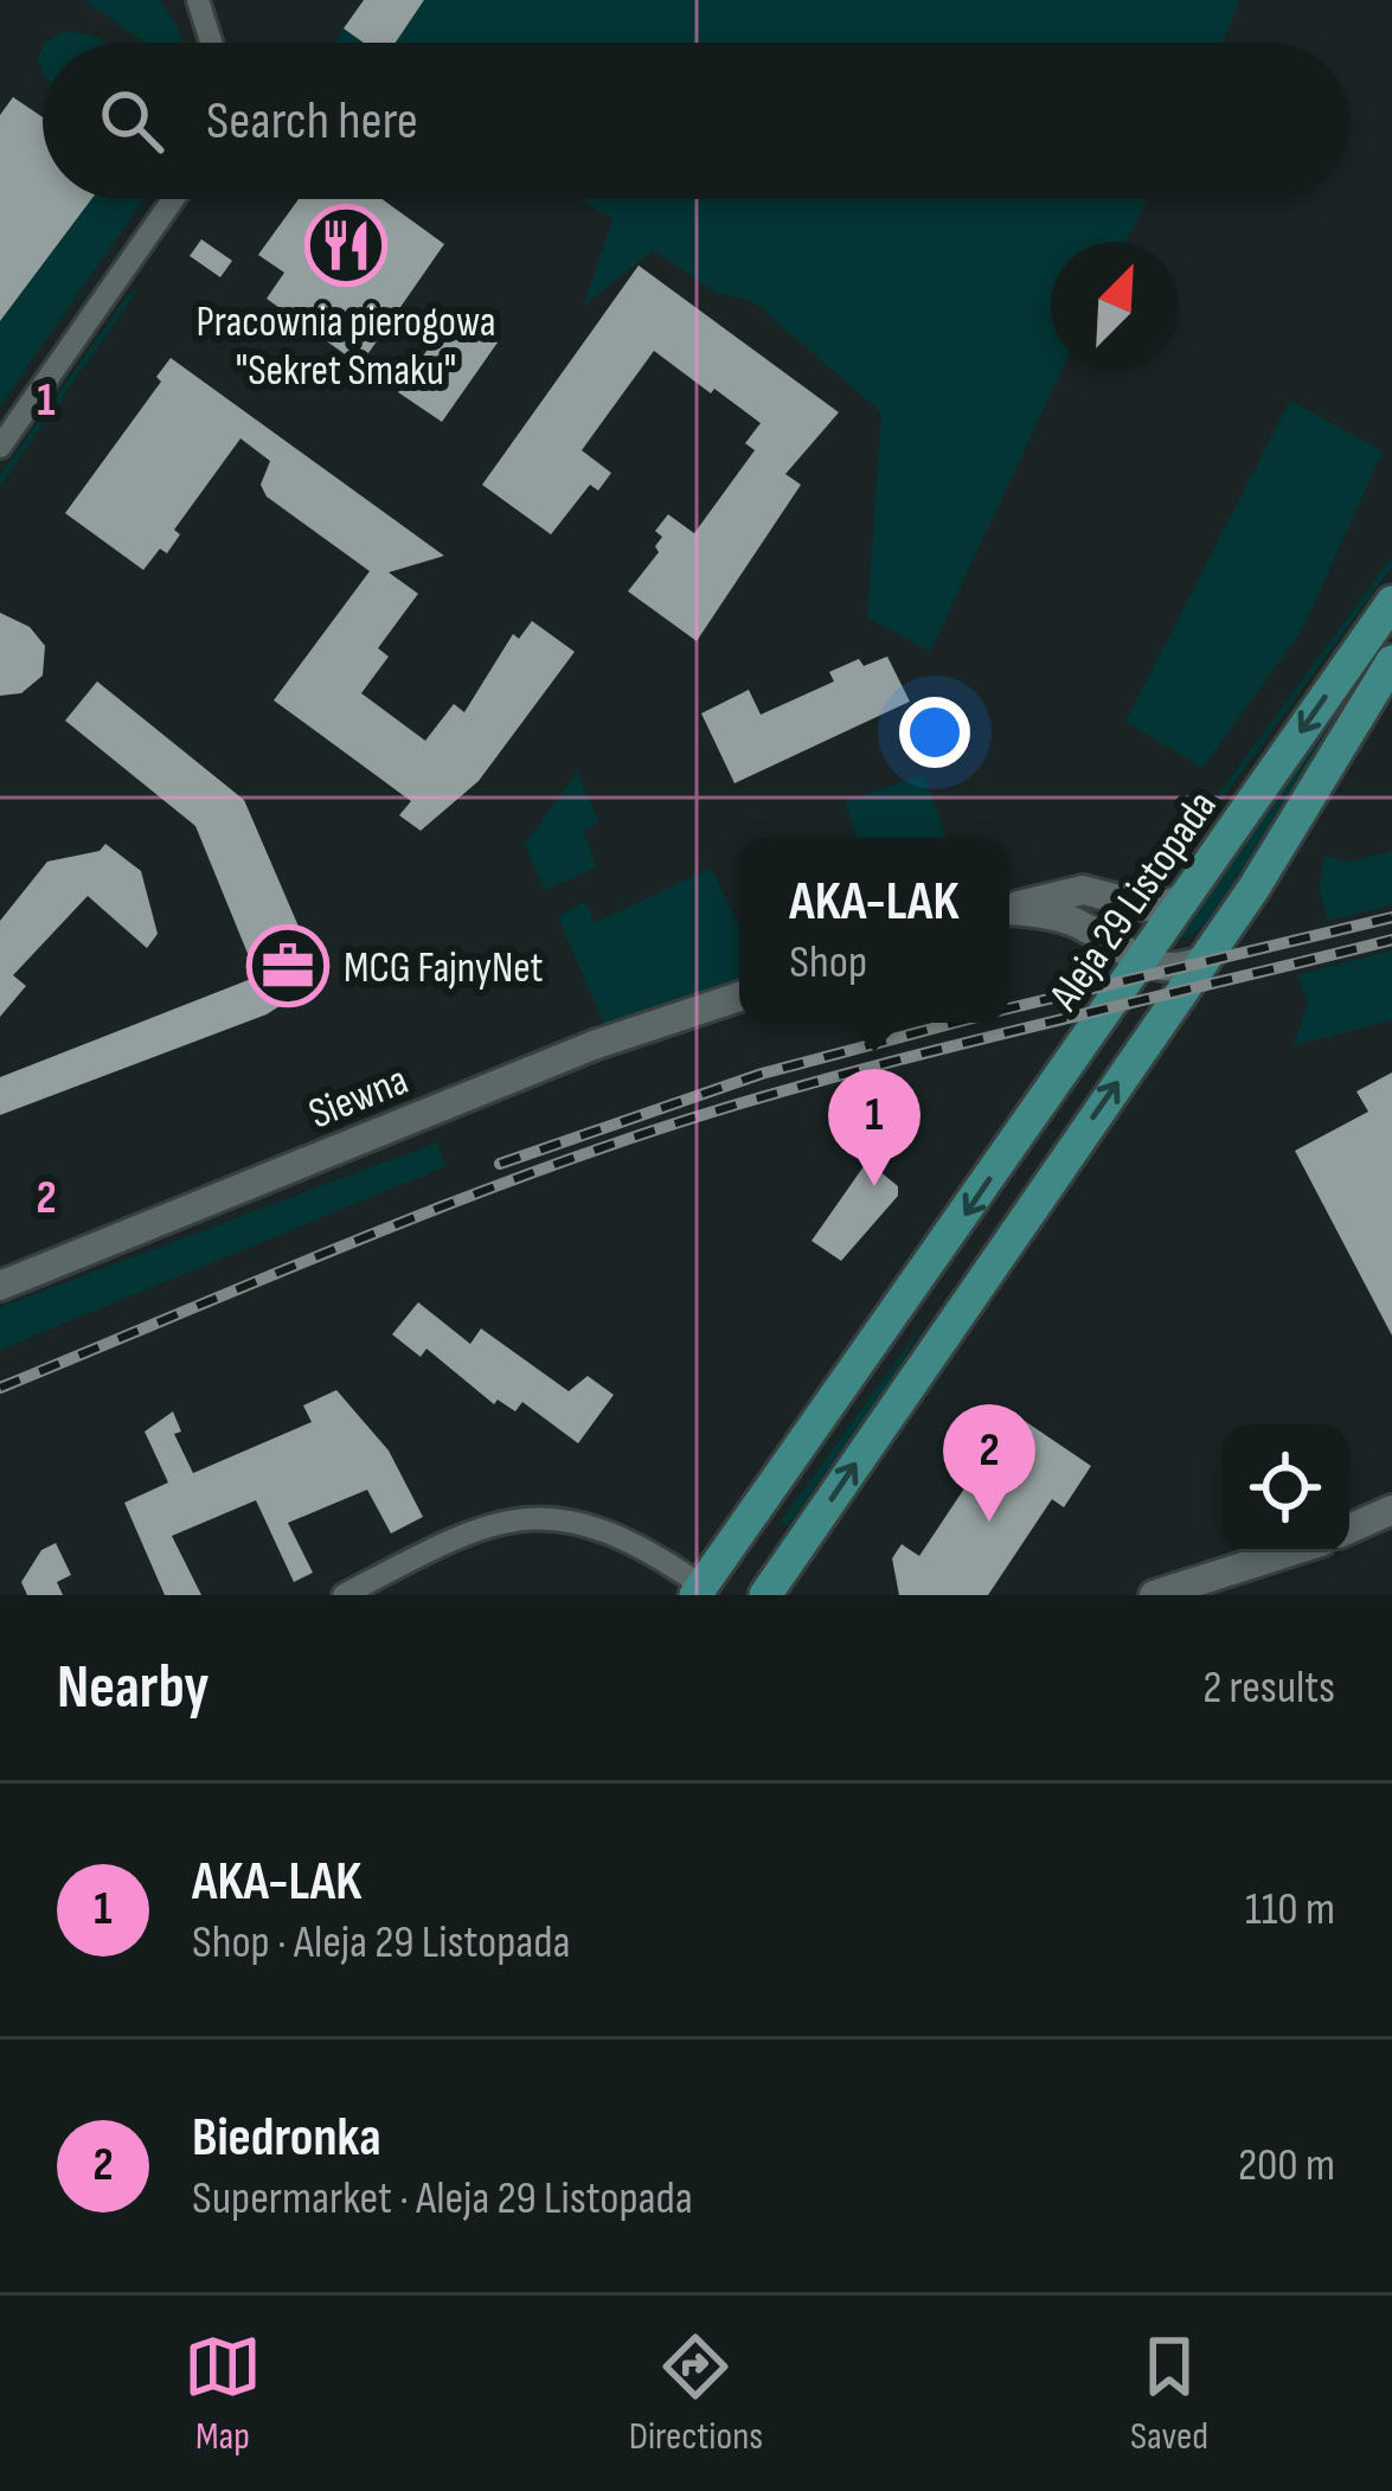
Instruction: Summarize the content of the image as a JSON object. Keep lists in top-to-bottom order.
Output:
{
  "streets": {
    "main road": ["Aleja 29 Listopada"],
    "street": ["Siewna"]
  },
  "places": {
    "restaurant": ["Pracownia pierogowa \"Sekret Smaku\""],
    "office": ["MCG FajnyNet"]
  },
  "north": "top right",
  "page": {
    "search": "Search here",
    "popup": ["AKA-LAK", "Shop"],
    "pins": ["1", "2"],
    "heading": ["Nearby", "2 results"],
    "list": [
      {
        "mark": "1",
        "name": "AKA-LAK",
        "note": "Shop · Aleja 29 Listopada",
        "value": "110 m"
      },
      {
        "mark": "2",
        "name": "Biedronka",
        "note": "Supermarket · Aleja 29 Listopada",
        "value": "200 m"
      }
    ],
    "nav": ["Map", "Directions", "Saved"]
  },
  "grid": {
    "rows": ["1", "2"]
  }
}
